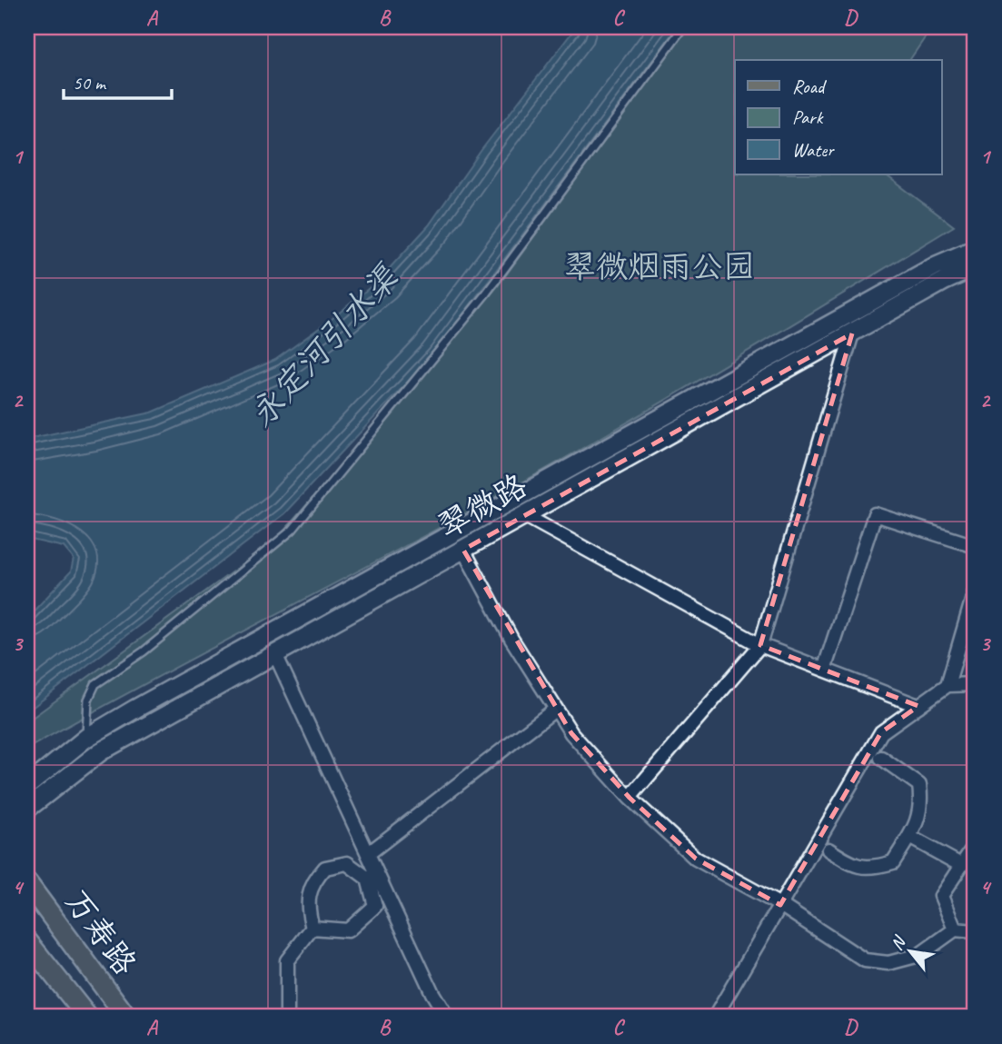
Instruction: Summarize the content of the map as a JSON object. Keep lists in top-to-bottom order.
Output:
{
  "streets": {
    "main road": ["翠微路", "万寿路"]
  },
  "water": ["永定河引水渠"],
  "parks": ["翠微烟雨公园"],
  "legend": ["Road", "Park", "Water"],
  "scale_bar": "50 m",
  "north": "top left",
  "grid": {
    "columns": [
      "A",
      "B",
      "C",
      "D"
    ],
    "rows": [
      "1",
      "2",
      "3",
      "4"
    ]
  }
}
